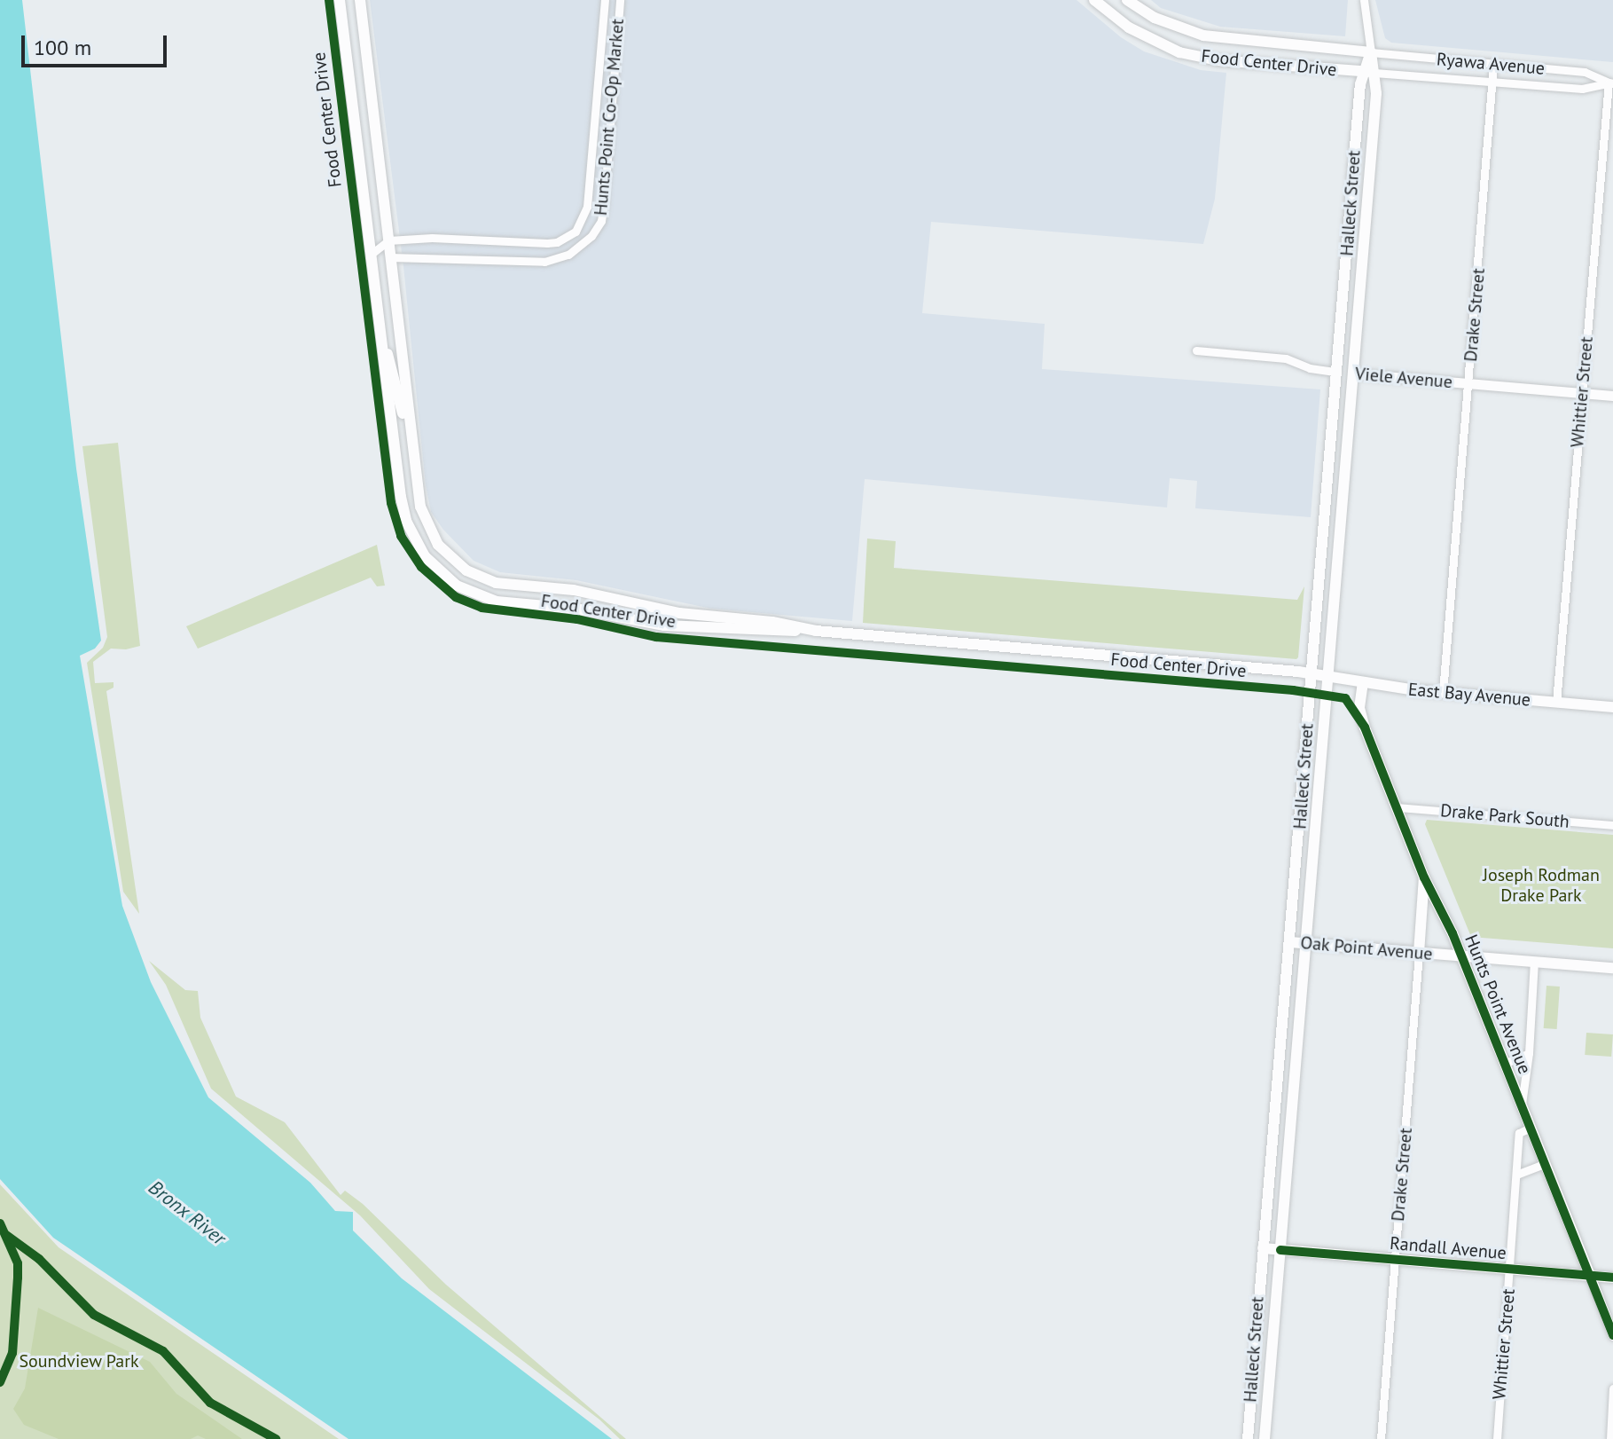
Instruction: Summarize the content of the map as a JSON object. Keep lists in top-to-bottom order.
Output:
{
  "streets": {
    "main road": [
      "Food Center Drive",
      "Halleck Street",
      "Viele Avenue",
      "East Bay Avenue",
      "Oak Point Avenue",
      "Hunts Point Avenue",
      "Randall Avenue"
    ],
    "street": [
      "Ryawa Avenue",
      "Hunts Point Co-Op Market",
      "Drake Street",
      "Whittier Street",
      "Drake Park South"
    ]
  },
  "crossings": [
    ["Food Center Drive", "Ryawa Avenue"],
    ["Food Center Drive", "Hunts Point Co-Op Market"],
    ["Food Center Drive", "Halleck Street"],
    ["Food Center Drive", "East Bay Avenue"],
    ["Ryawa Avenue", "Halleck Street"],
    ["Ryawa Avenue", "Drake Street"],
    ["Ryawa Avenue", "Whittier Street"],
    ["Halleck Street", "Viele Avenue"],
    ["Halleck Street", "East Bay Avenue"],
    ["Halleck Street", "Oak Point Avenue"],
    ["Halleck Street", "Randall Avenue"],
    ["Drake Street", "Viele Avenue"],
    ["Drake Street", "East Bay Avenue"],
    ["Drake Street", "Oak Point Avenue"],
    ["Drake Street", "Randall Avenue"],
    ["Viele Avenue", "Whittier Street"],
    ["Whittier Street", "East Bay Avenue"],
    ["Whittier Street", "Hunts Point Avenue"],
    ["Whittier Street", "Randall Avenue"],
    ["East Bay Avenue", "Hunts Point Avenue"],
    ["Drake Park South", "Hunts Point Avenue"],
    ["Oak Point Avenue", "Hunts Point Avenue"],
    ["Hunts Point Avenue", "Randall Avenue"]
  ],
  "water": ["Bronx River"],
  "parks": ["Joseph Rodman Drake Park", "Soundview Park"],
  "scale_bar": "100 m"
}
